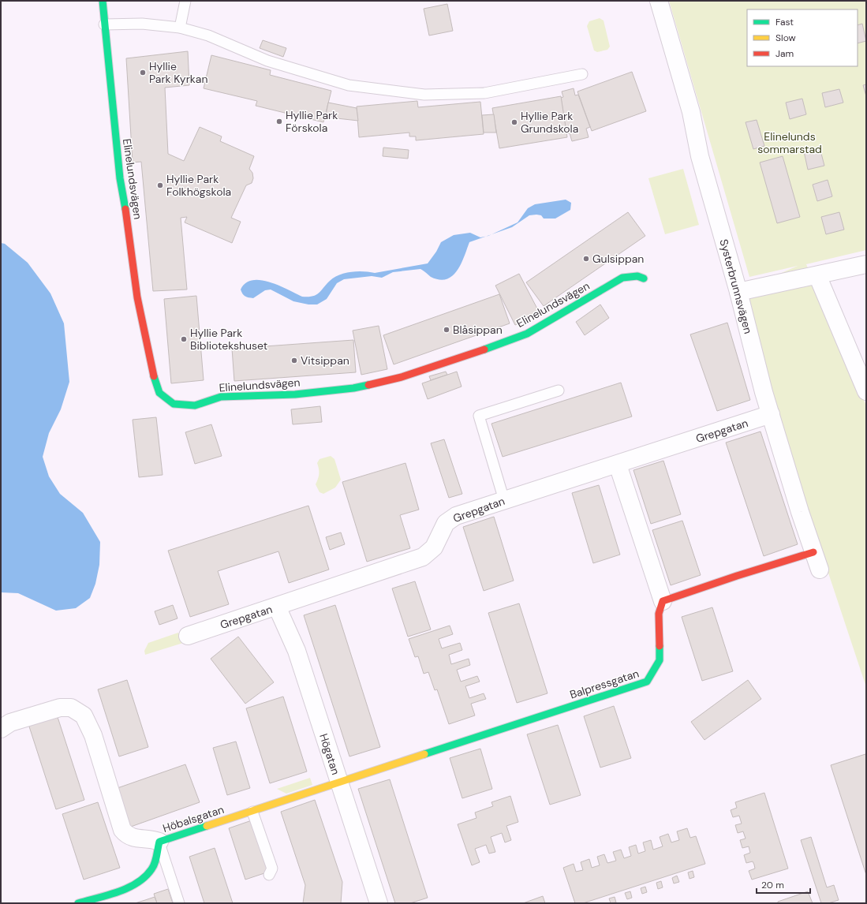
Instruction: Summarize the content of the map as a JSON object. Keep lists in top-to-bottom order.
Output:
{
  "streets": {
    "street": [
      "Elinelundsvägen",
      "Systerbrunnsvägen",
      "Grepgatan",
      "Balpressgatan",
      "Högatan",
      "Höbalsgatan"
    ]
  },
  "crossings": [
    ["Systerbrunnsvägen", "Grepgatan"],
    ["Grepgatan", "Högatan"],
    ["Balpressgatan", "Högatan"],
    ["Balpressgatan", "Höbalsgatan"],
    ["Högatan", "Höbalsgatan"]
  ],
  "parks": ["Elinelunds sommarstad"],
  "places": [
    "Hyllie Park Kyrkan",
    "Hyllie Park Förskola",
    "Hyllie Park Grundskola",
    "Hyllie Park Folkhögskola",
    "Gulsippan",
    "Blåsippan",
    "Hyllie Park Bibliotekshuset",
    "Vitsippan"
  ],
  "legend": ["Fast", "Slow", "Jam"],
  "scale_bar": "20 m"
}
